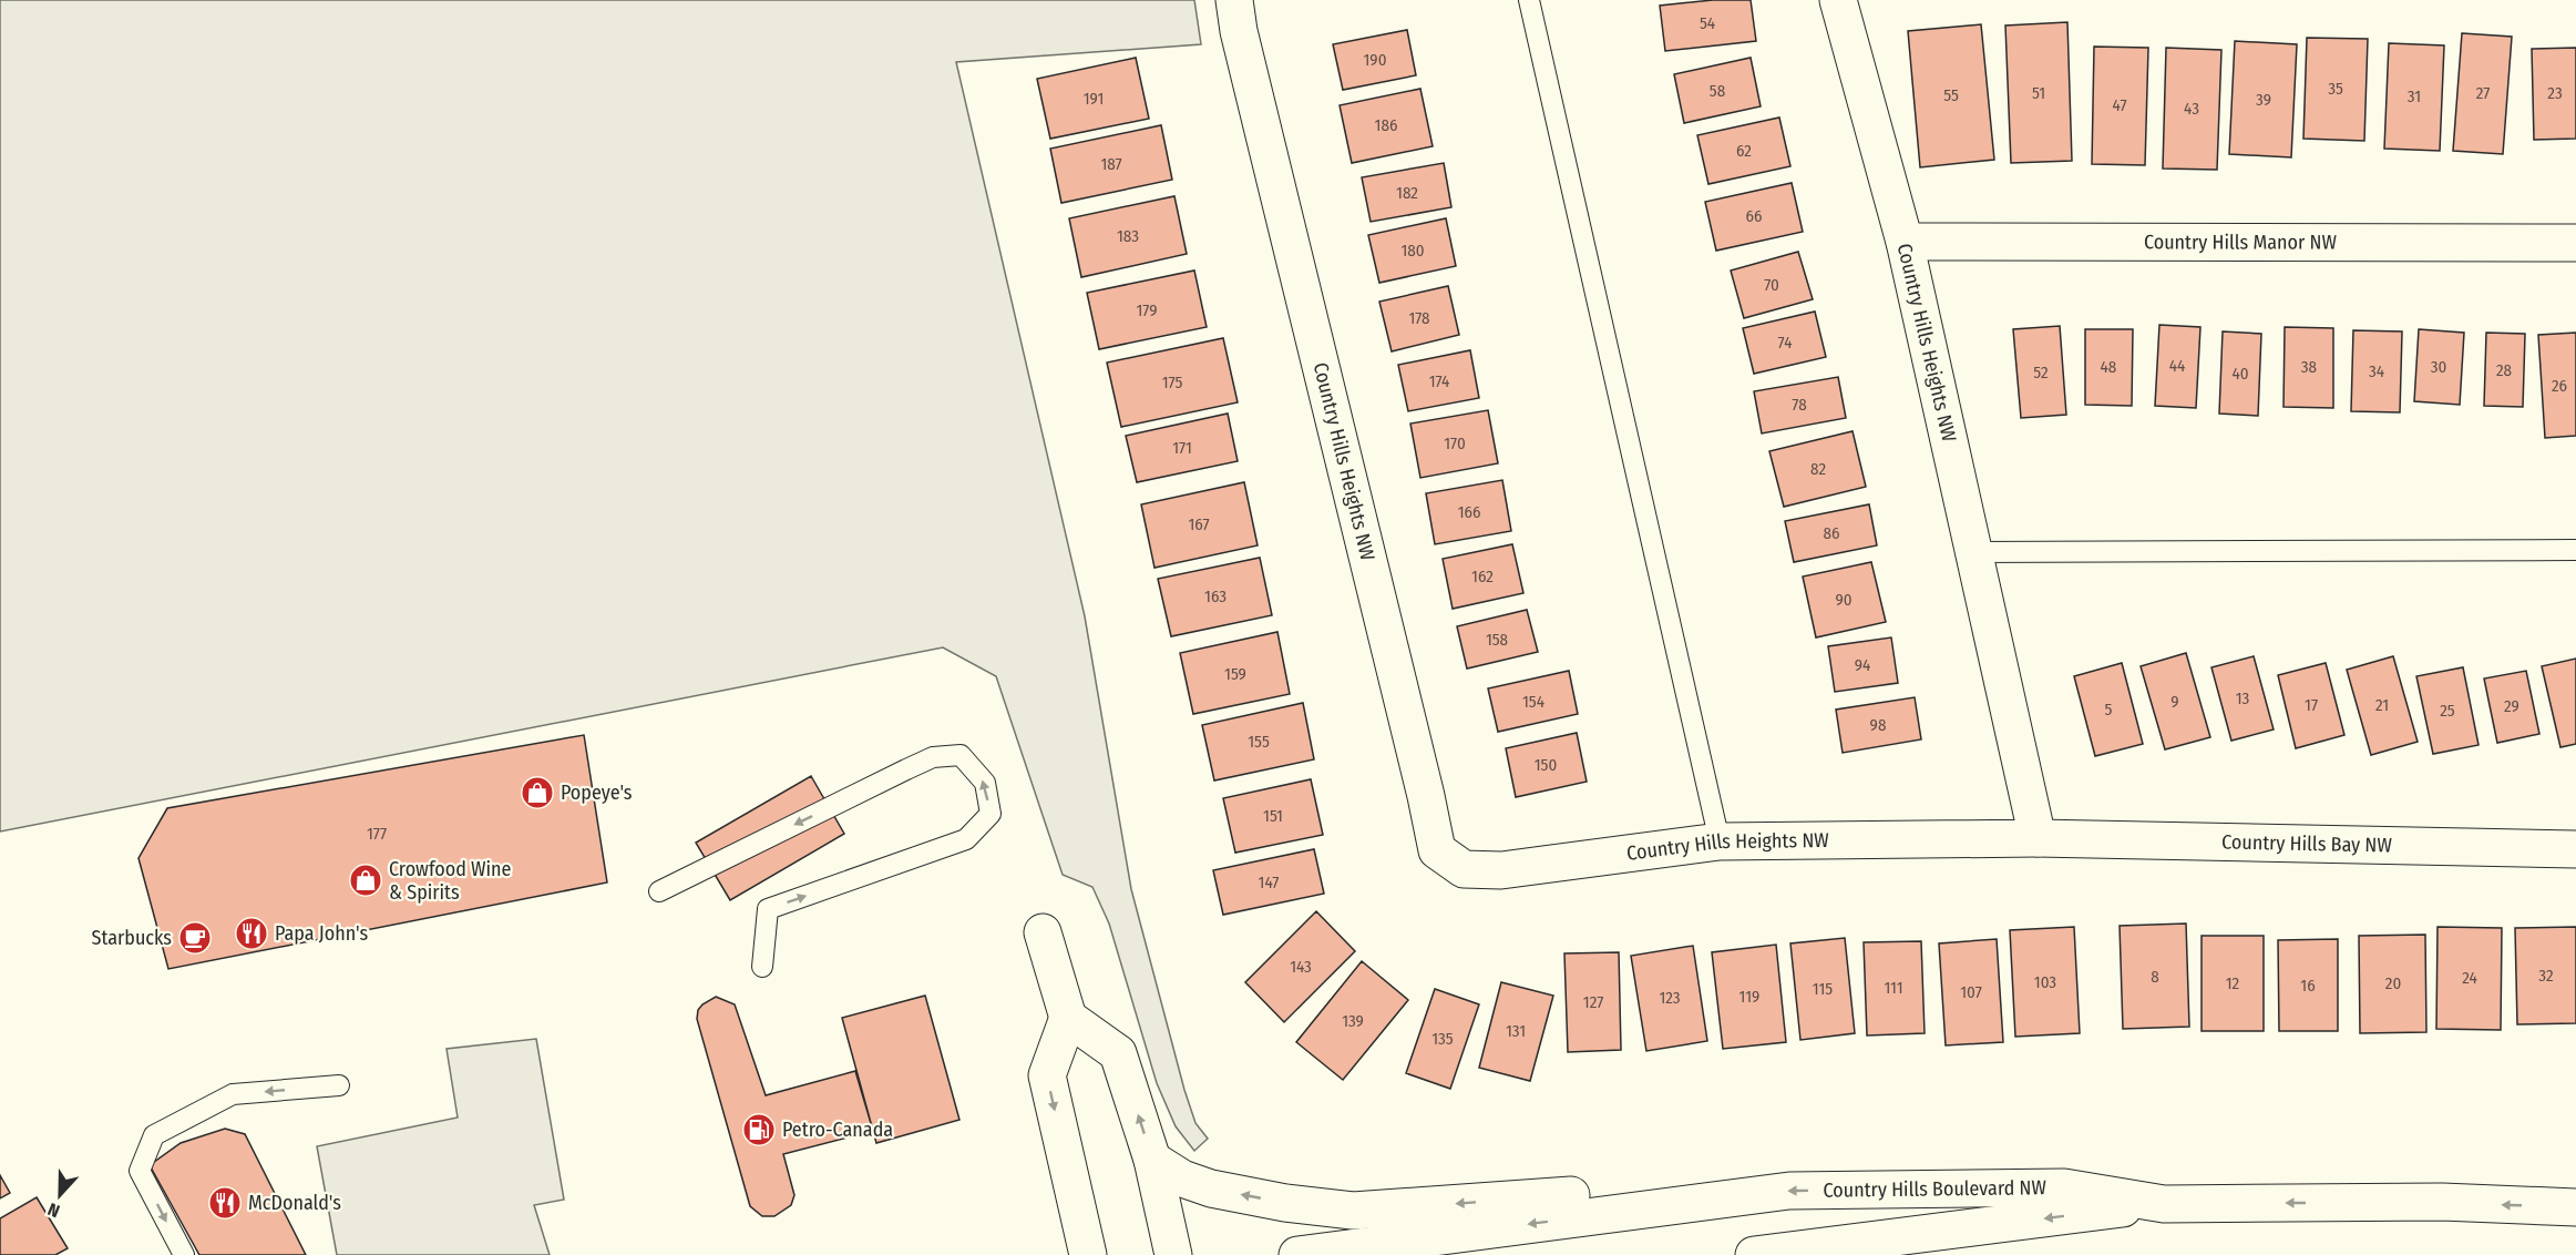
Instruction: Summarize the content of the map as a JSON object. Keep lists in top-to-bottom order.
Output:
{
  "streets": {
    "street": [
      "Country Hills Manor NW",
      "Country Hills Heights NW",
      "Country Hills Bay NW",
      "Country Hills Boulevard NW"
    ]
  },
  "crossings": [
    ["Country Hills Manor NW", "Country Hills Heights NW"],
    ["Country Hills Heights NW", "Country Hills Bay NW"]
  ],
  "places": {
    "shop": ["Popeye's", "Crowfood Wine & Spirits"],
    "restaurant": ["Papa John's", "McDonald's"],
    "cafe": ["Starbucks"],
    "fuel station": ["Petro-Canada"]
  },
  "house_numbers": [
    "54",
    "190",
    "35",
    "58",
    "51",
    "27",
    "23",
    "55",
    "31",
    "191",
    "39",
    "47",
    "43",
    "186",
    "62",
    "187",
    "182",
    "66",
    "183",
    "180",
    "70",
    "179",
    "178",
    "74",
    "44",
    "48",
    "38",
    "30",
    "28",
    "34",
    "52",
    "40",
    "174",
    "175",
    "26",
    "78",
    "170",
    "171",
    "82",
    "166",
    "167",
    "86",
    "162",
    "163",
    "90",
    "158",
    "94",
    "159",
    "13",
    "154",
    "9",
    "17",
    "21",
    "29",
    "5",
    "25",
    "98",
    "155",
    "150",
    "151",
    "177",
    "147",
    "143",
    "32",
    "8",
    "24",
    "103",
    "12",
    "20",
    "16",
    "111",
    "115",
    "107",
    "119",
    "123",
    "127",
    "139",
    "131",
    "135"
  ],
  "north": "bottom"
}
